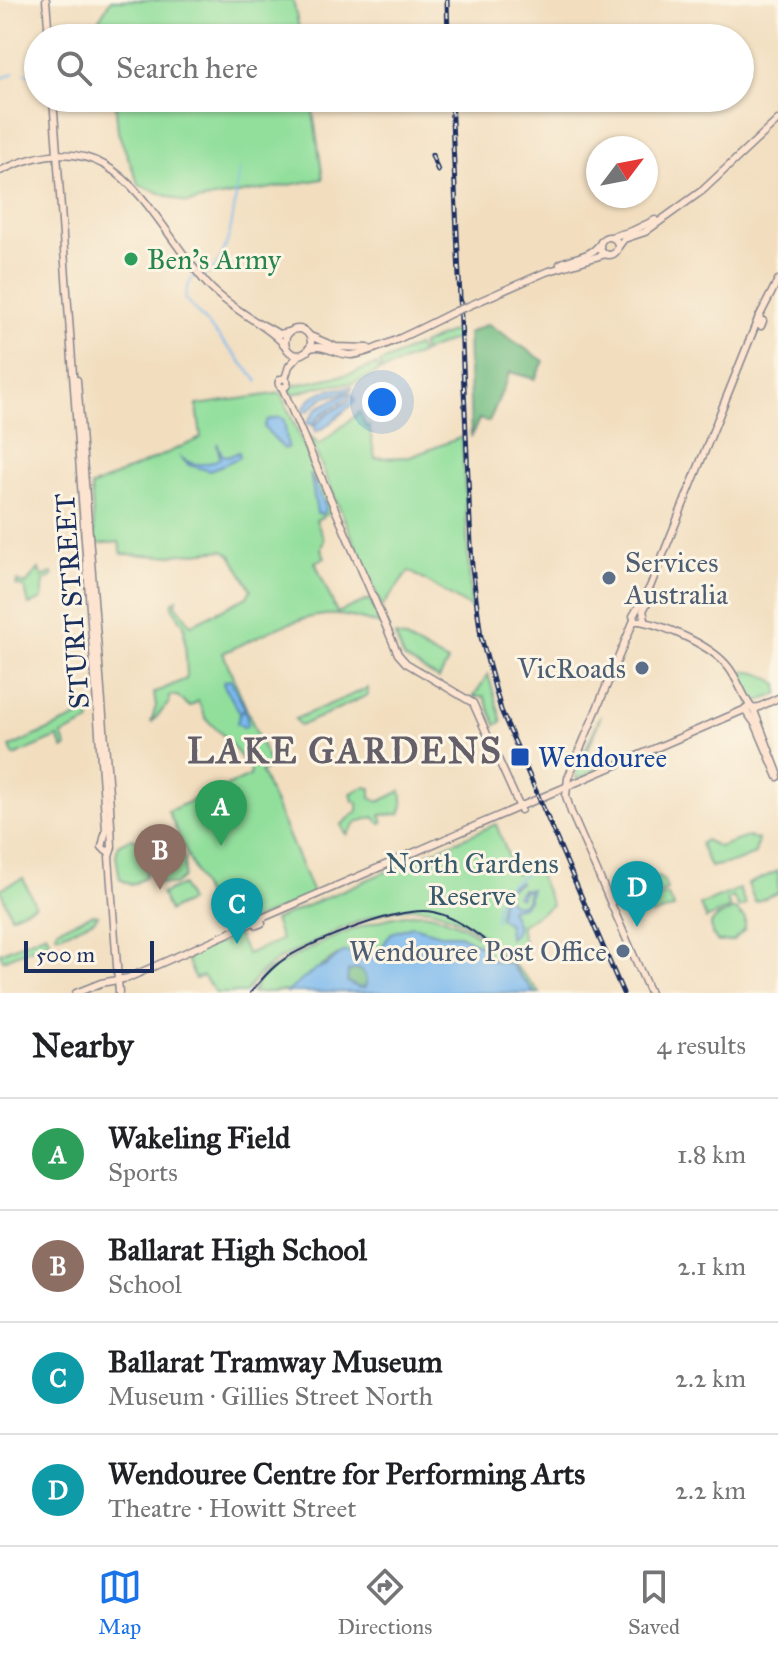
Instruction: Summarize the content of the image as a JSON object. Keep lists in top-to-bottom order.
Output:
{
  "streets": {
    "main road": ["STURT STREET"]
  },
  "districts": ["LAKE GARDENS"],
  "parks": ["North Gardens Reserve"],
  "places": {
    "other": [
      "Ben's Army",
      "Services Australia",
      "VicRoads",
      "Wendouree Post Office"
    ],
    "transit": ["Wendouree"]
  },
  "scale_bar": "500 m",
  "north": "top right",
  "page": {
    "search": "Search here",
    "pins": [
      "A",
      "B",
      "D",
      "C"
    ],
    "scale": "500 m",
    "heading": ["Nearby", "4 results"],
    "list": [
      {
        "mark": "A",
        "name": "Wakeling Field",
        "note": "Sports",
        "value": "1.8 km"
      },
      {
        "mark": "B",
        "name": "Ballarat High School",
        "note": "School",
        "value": "2.1 km"
      },
      {
        "mark": "C",
        "name": "Ballarat Tramway Museum",
        "note": "Museum · Gillies Street North",
        "value": "2.2 km"
      },
      {
        "mark": "D",
        "name": "Wendouree Centre for Performing Arts",
        "note": "Theatre · Howitt Street",
        "value": "2.2 km"
      }
    ],
    "nav": ["Map", "Directions", "Saved"]
  }
}
